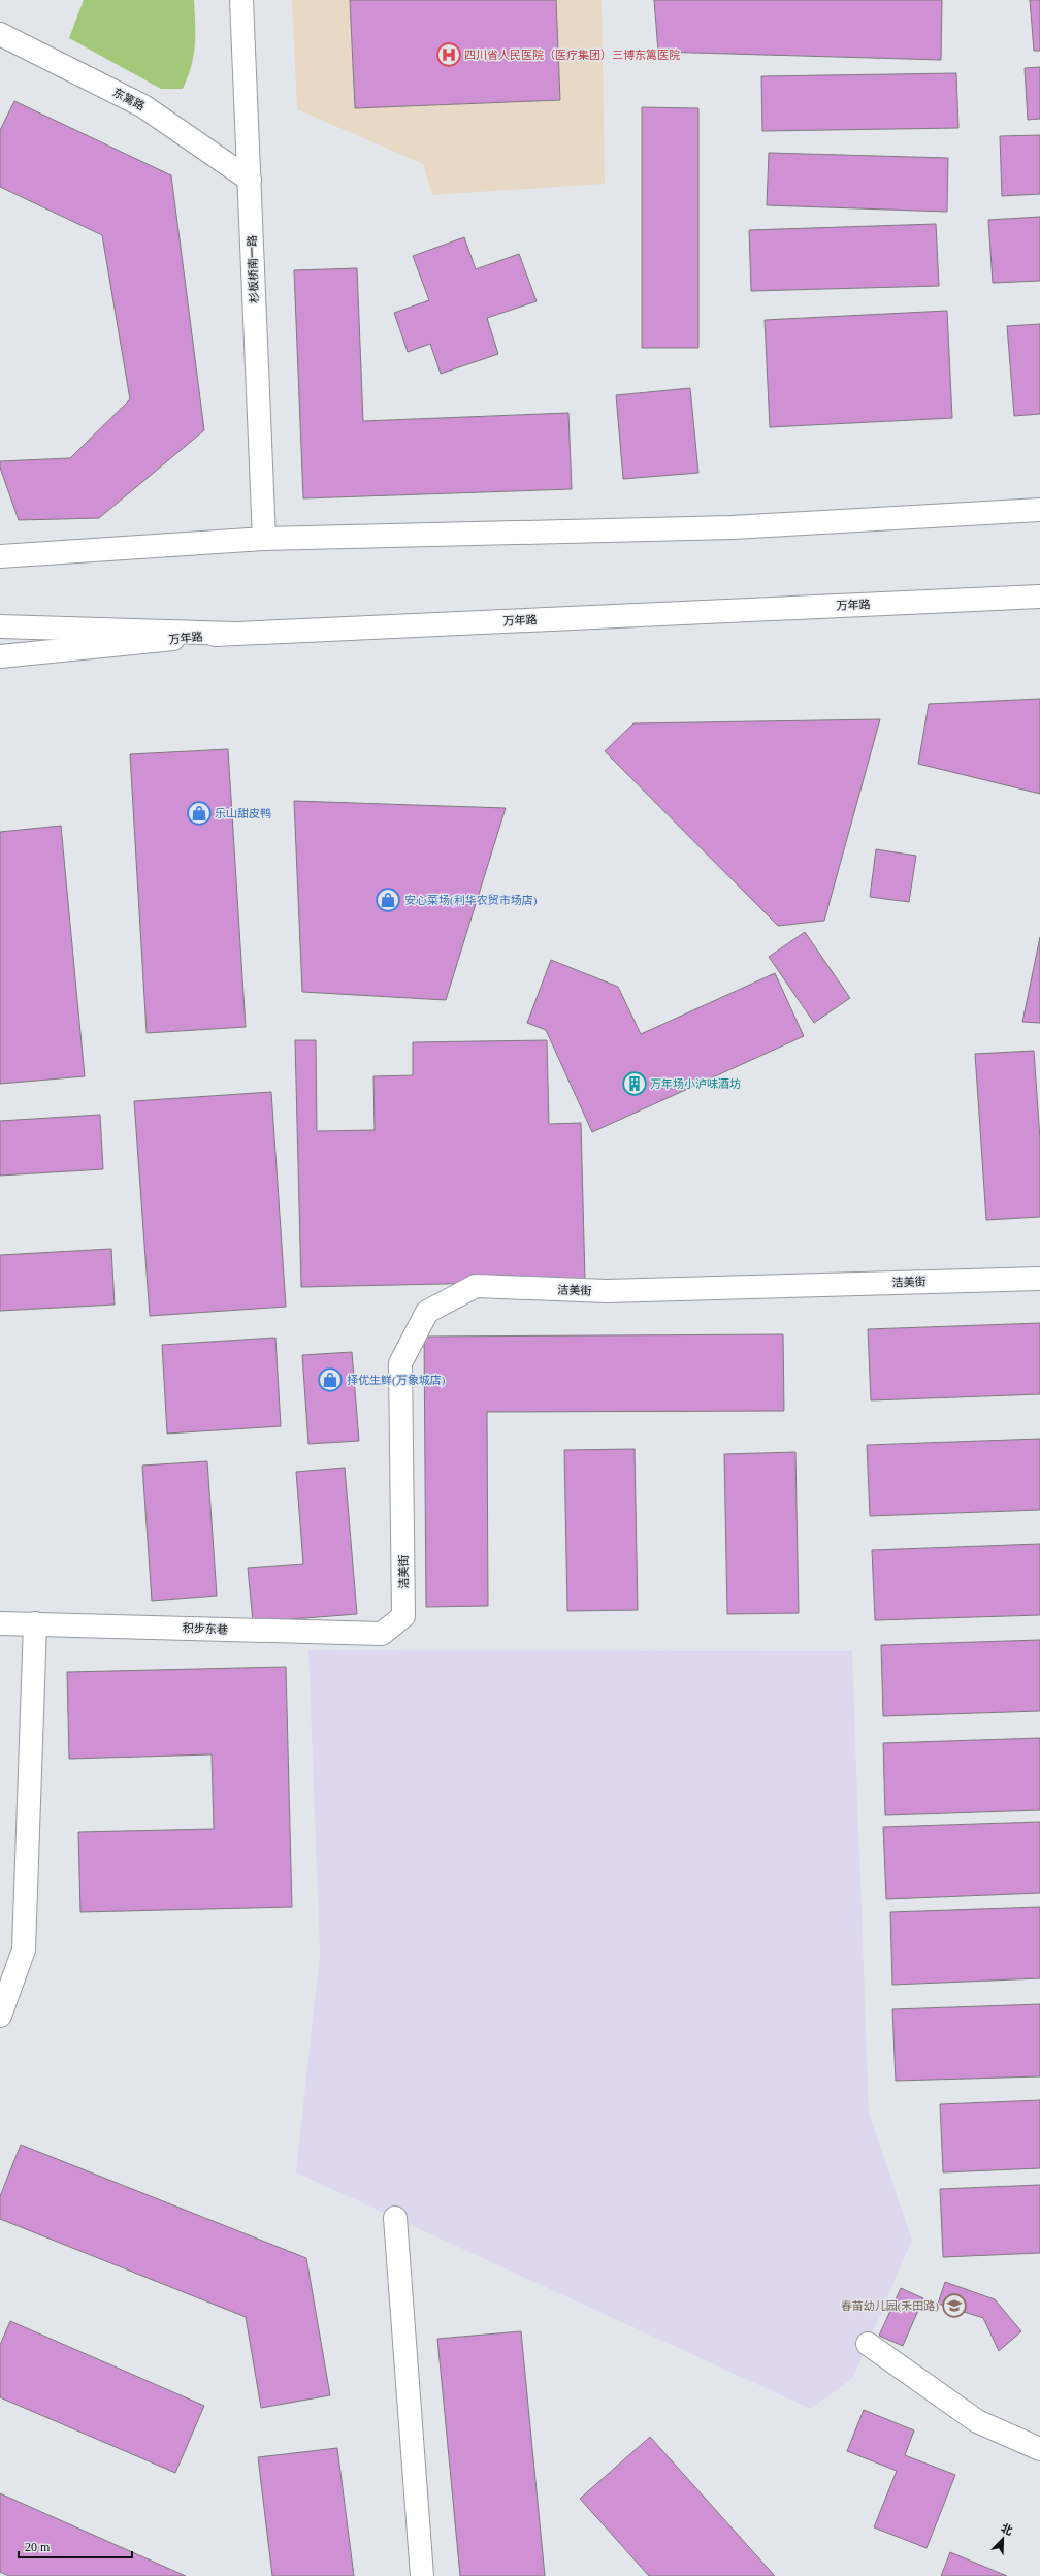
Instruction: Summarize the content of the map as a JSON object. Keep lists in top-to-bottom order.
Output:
{
  "streets": {
    "main road": [
      "东篱路",
      "杉板桥南一路",
      "万年路",
      "洁美街",
      "积步东巷"
    ]
  },
  "crossings": [
    ["东篱路", "杉板桥南一路"],
    ["洁美街", "积步东巷"]
  ],
  "places": {
    "hospital": ["四川省人民医院（医疗集团）三博东篱医院"],
    "shop": ["乐山甜皮鸭", "安心菜场(利华农贸市场店)", "择优生鲜(万象城店)"],
    "building": ["万年场小泸味酒坊"],
    "school or university": ["春苗幼儿园(禾田路)"]
  },
  "scale_bar": "20 m",
  "north": "top right"
}
